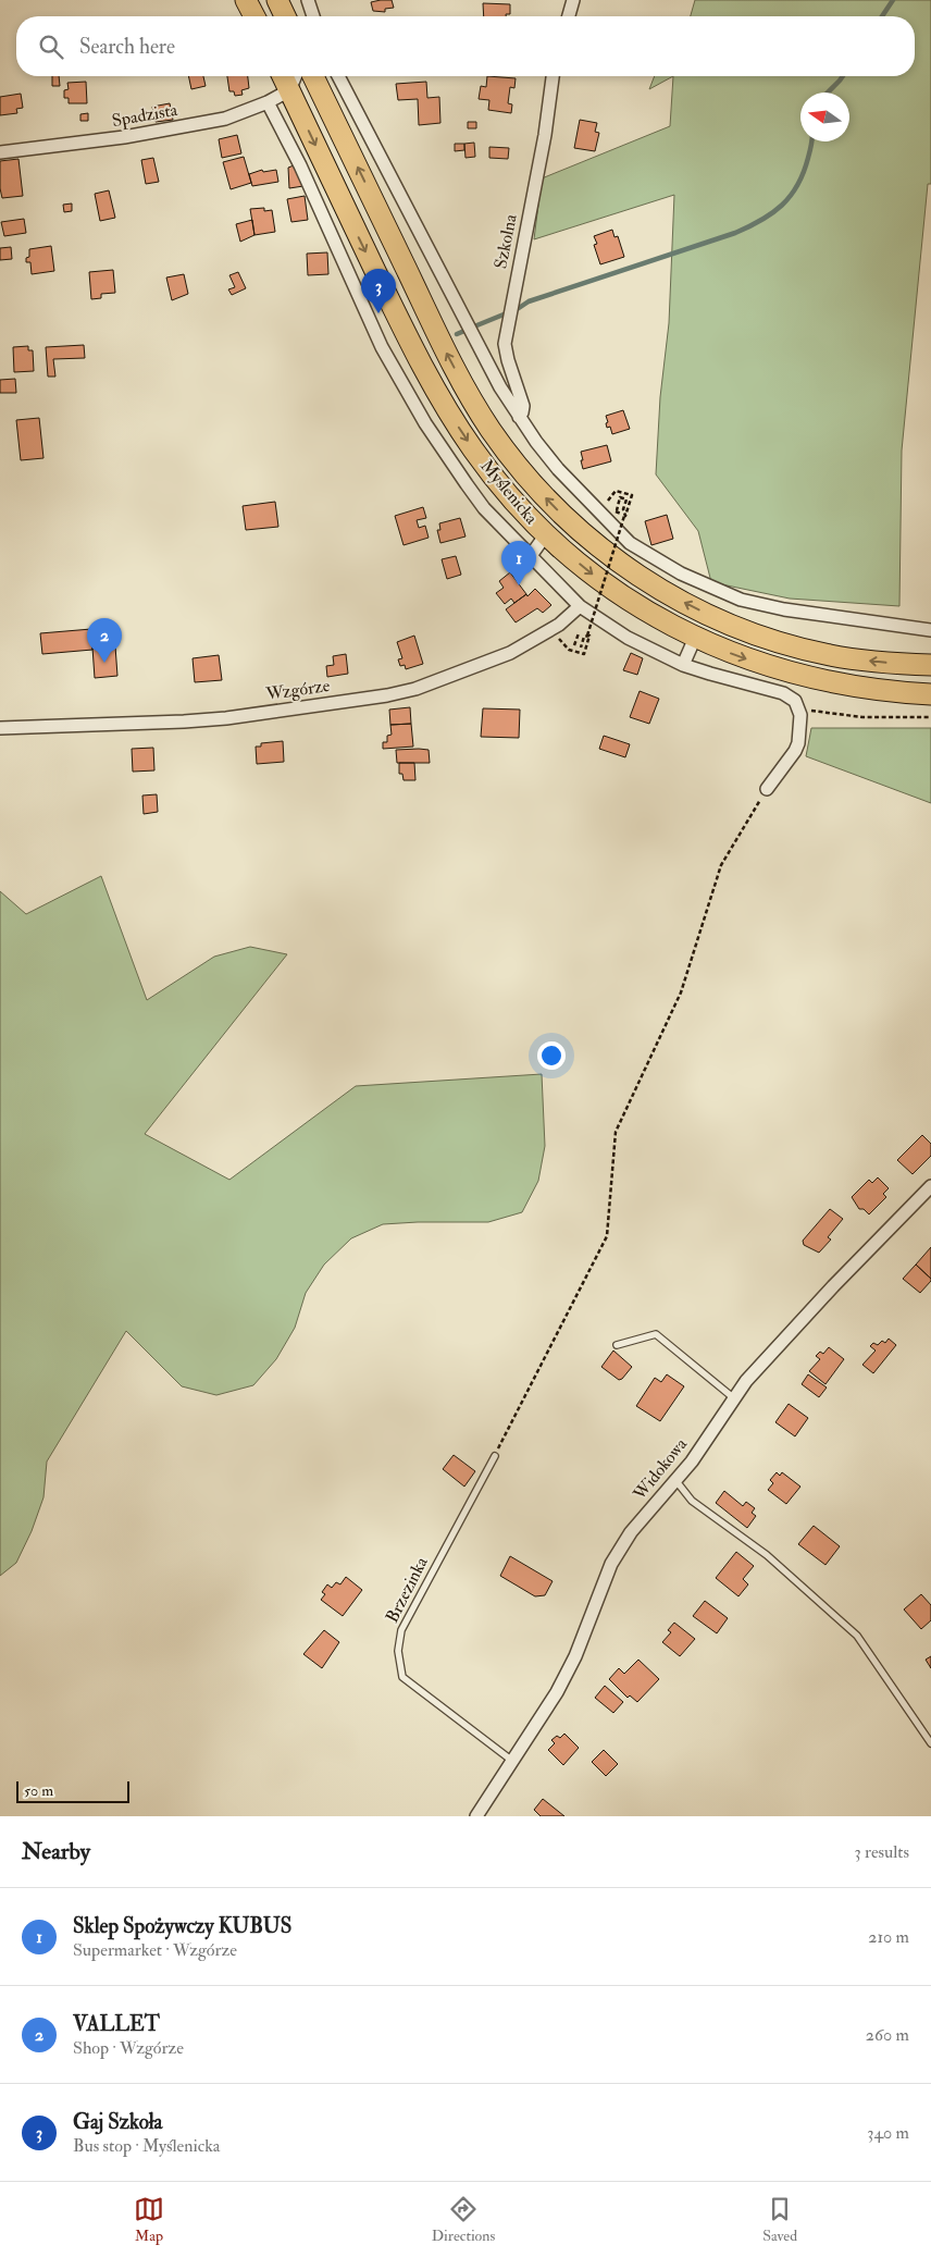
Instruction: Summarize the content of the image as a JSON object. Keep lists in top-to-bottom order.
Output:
{
  "streets": {
    "highway": ["Myślenicka"],
    "street": [
      "Spadzista",
      "Szkolna",
      "Wzgórze",
      "Widokowa"
    ],
    "lane": ["Brzezinka"]
  },
  "crossings": [
    ["Spadzista", "Myślenicka"],
    ["Widokowa", "Brzezinka"]
  ],
  "scale_bar": "50 m",
  "north": "left",
  "page": {
    "search": "Search here",
    "pins": ["3", "1", "2"],
    "scale": "50 m",
    "heading": ["Nearby", "3 results"],
    "list": [
      {
        "mark": "1",
        "name": "Sklep Spożywczy KUBUS",
        "note": "Supermarket · Wzgórze",
        "value": "210 m"
      },
      {
        "mark": "2",
        "name": "VALLET",
        "note": "Shop · Wzgórze",
        "value": "260 m"
      },
      {
        "mark": "3",
        "name": "Gaj Szkoła",
        "note": "Bus stop · Myślenicka",
        "value": "340 m"
      }
    ],
    "nav": ["Map", "Directions", "Saved"]
  }
}
